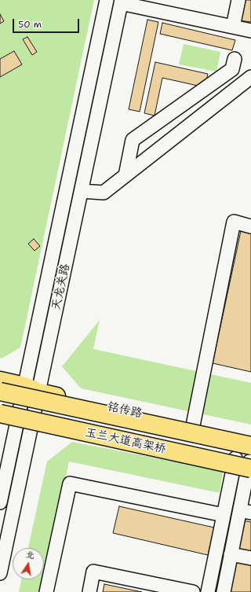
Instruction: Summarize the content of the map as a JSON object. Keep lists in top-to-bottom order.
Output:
{
  "streets": {
    "main road": ["铭传路", "玉兰大道高架桥"],
    "street": ["天龙关路"]
  },
  "crossings": [
    ["天龙关路", "铭传路"]
  ],
  "scale_bar": "50 m",
  "north": "top"
}
